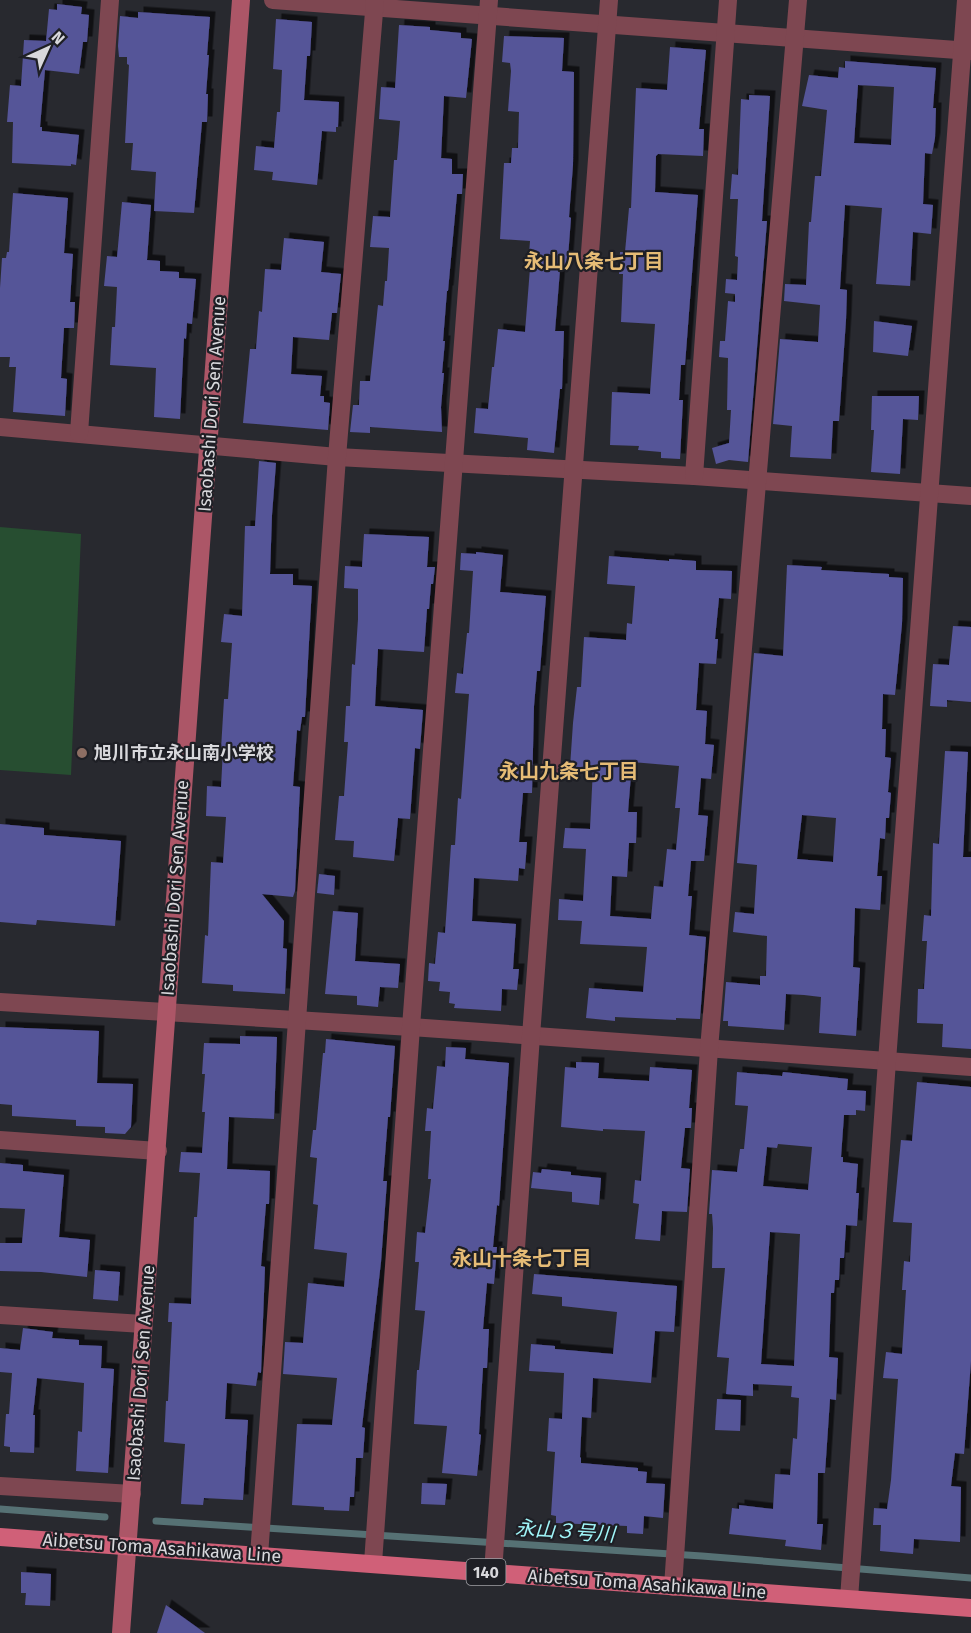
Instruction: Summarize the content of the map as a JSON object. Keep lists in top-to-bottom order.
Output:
{
  "streets": {
    "main road": ["Aibetsu Toma Asahikawa Line", "140"],
    "street": ["Isaobashi Dori Sen Avenue"]
  },
  "crossings": [
    ["Isaobashi Dori Sen Avenue", "Aibetsu Toma Asahikawa Line"]
  ],
  "districts": ["永山八条七丁目", "永山九条七丁目", "永山十条七丁目"],
  "water": ["永山３号川"],
  "places": ["旭川市立永山南小学校"],
  "north": "top right"
}
